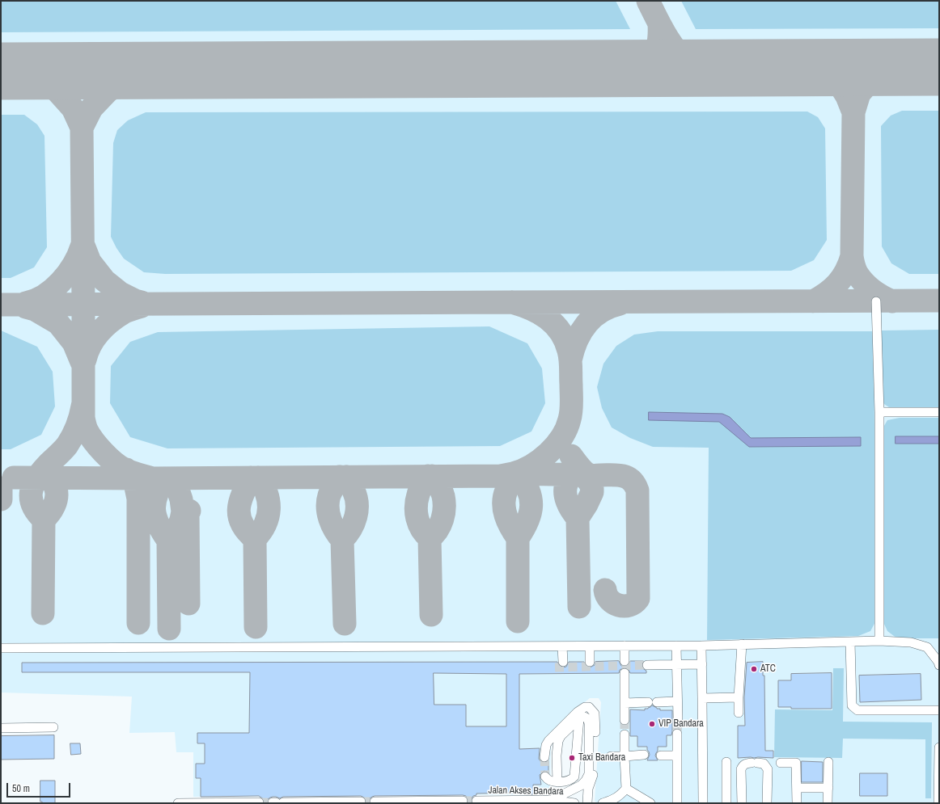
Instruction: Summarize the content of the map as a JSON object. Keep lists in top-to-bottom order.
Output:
{
  "streets": {
    "street": ["Jalan Akses Bandara"]
  },
  "places": ["ATC", "VIP Bandara", "Taxi Bandara"],
  "scale_bar": "50 m"
}
